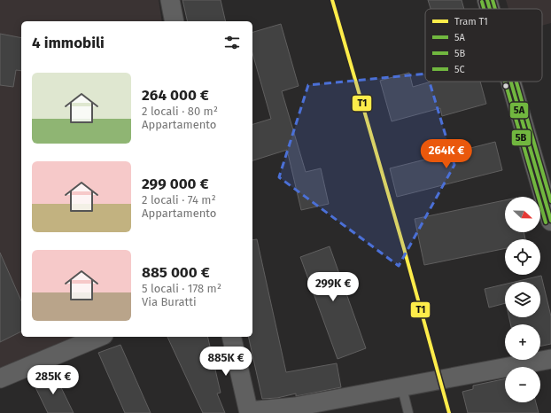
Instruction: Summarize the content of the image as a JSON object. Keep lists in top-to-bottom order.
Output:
{
  "lines": [
    "tram line T1",
    "transit line 5A",
    "transit line 5C",
    "transit line 5B"
  ],
  "legend": [
    "Tram T1",
    "5A",
    "5B",
    "5C"
  ],
  "north": "right",
  "page": {
    "heading": "4 immobili",
    "list": [
      {
        "name": "264 000 €",
        "note": "2 locali · 80 m² · Appartamento"
      },
      {
        "name": "299 000 €",
        "note": "2 locali · 74 m² · Appartamento"
      },
      {
        "name": "885 000 €",
        "note": "5 locali · 178 m² · Via Buratti"
      }
    ],
    "price": [
      "264K €",
      "299K €",
      "885K €",
      "285K €"
    ],
    "map_buttons": ["+", "−"]
  }
}
